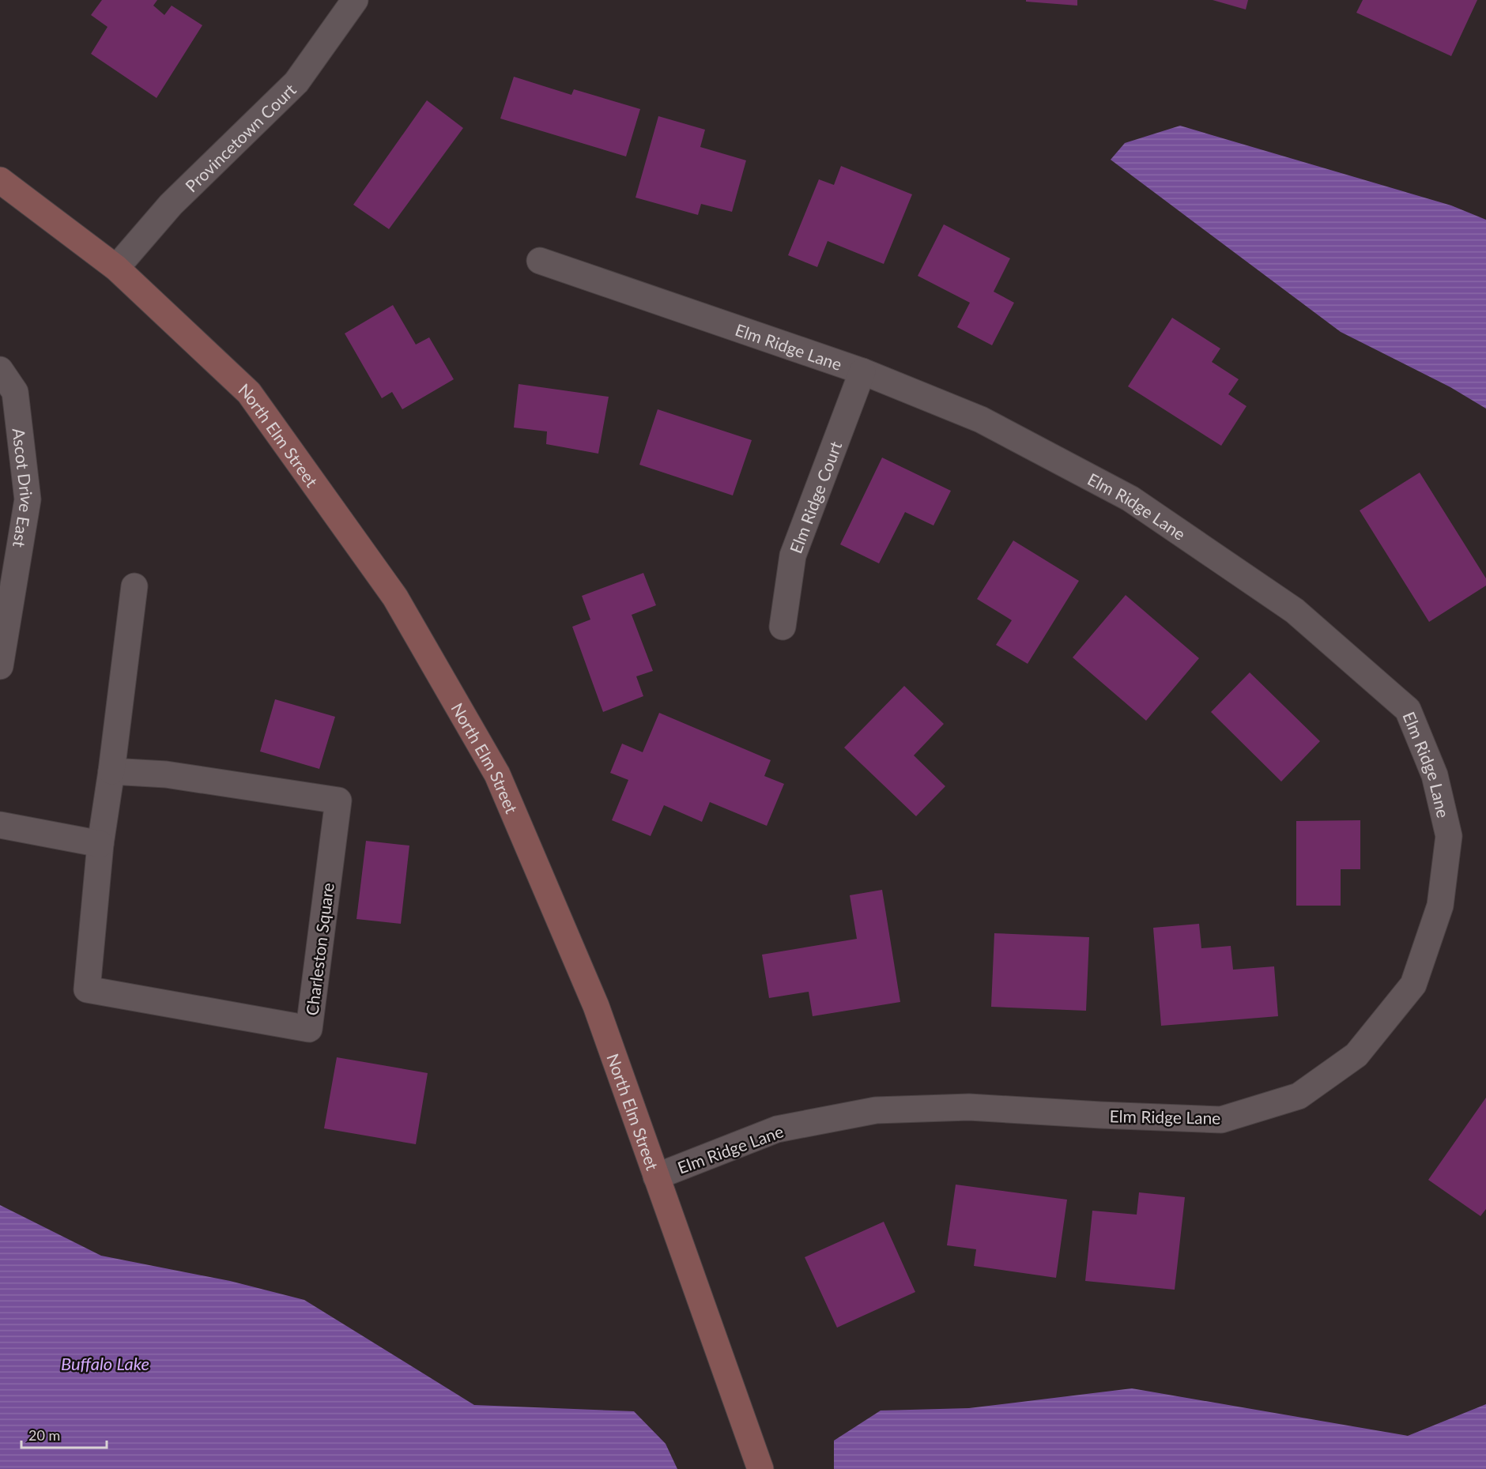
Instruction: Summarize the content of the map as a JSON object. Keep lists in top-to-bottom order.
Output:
{
  "streets": {
    "main road": ["North Elm Street"],
    "street": [
      "Provincetown Court",
      "Elm Ridge Lane",
      "Ascot Drive East",
      "Elm Ridge Court",
      "Charleston Square"
    ]
  },
  "crossings": [
    ["Provincetown Court", "North Elm Street"],
    ["Elm Ridge Lane", "North Elm Street"],
    ["Elm Ridge Lane", "Elm Ridge Court"]
  ],
  "water": ["Buffalo Lake"],
  "scale_bar": "20 m"
}
